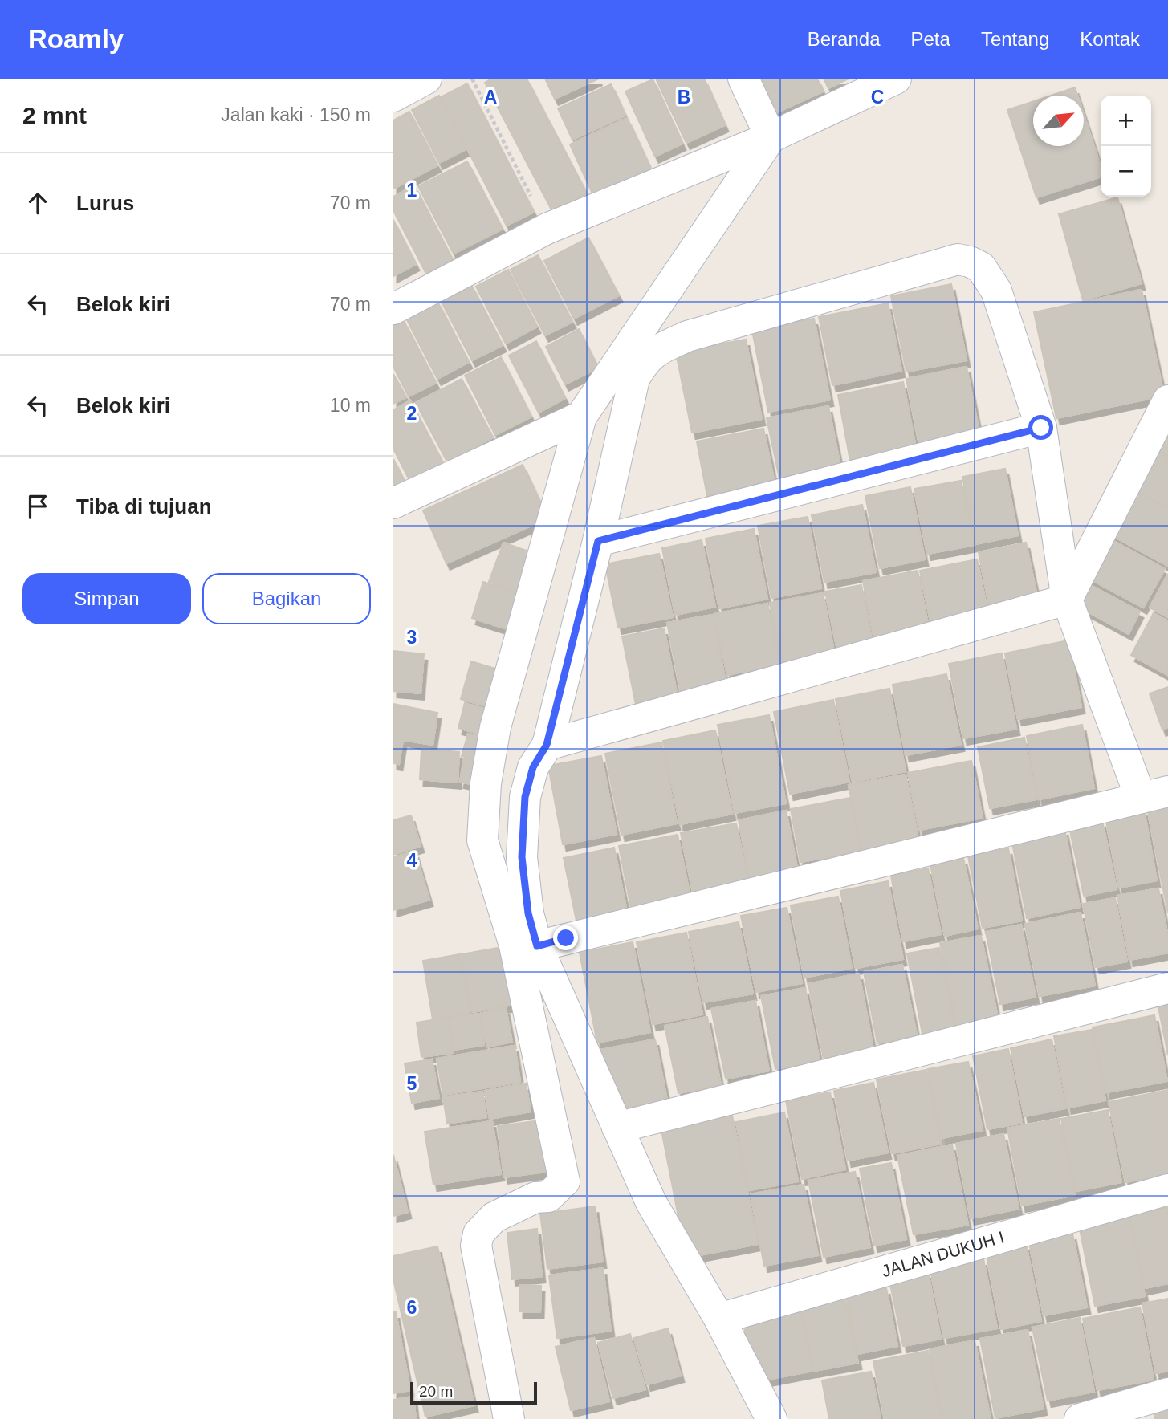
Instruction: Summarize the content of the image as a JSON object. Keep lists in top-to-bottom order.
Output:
{
  "streets": {
    "street": ["JALAN DUKUH I"]
  },
  "scale_bar": "20 m",
  "north": "top right",
  "page": {
    "header": "Roamly",
    "nav": [
      "Beranda",
      "Peta",
      "Tentang",
      "Kontak"
    ],
    "heading": ["2 mnt", "Jalan kaki · 150 m"],
    "map_buttons": ["+", "−"],
    "list": [
      ["Lurus", "70 m"],
      ["Belok kiri", "70 m"],
      ["Belok kiri", "10 m"],
      "Tiba di tujuan"
    ],
    "buttons": ["Simpan", "Bagikan"],
    "scale": "20 m"
  },
  "grid": {
    "columns": ["A", "B", "C"],
    "rows": [
      "1",
      "2",
      "3",
      "4",
      "5",
      "6"
    ]
  }
}
